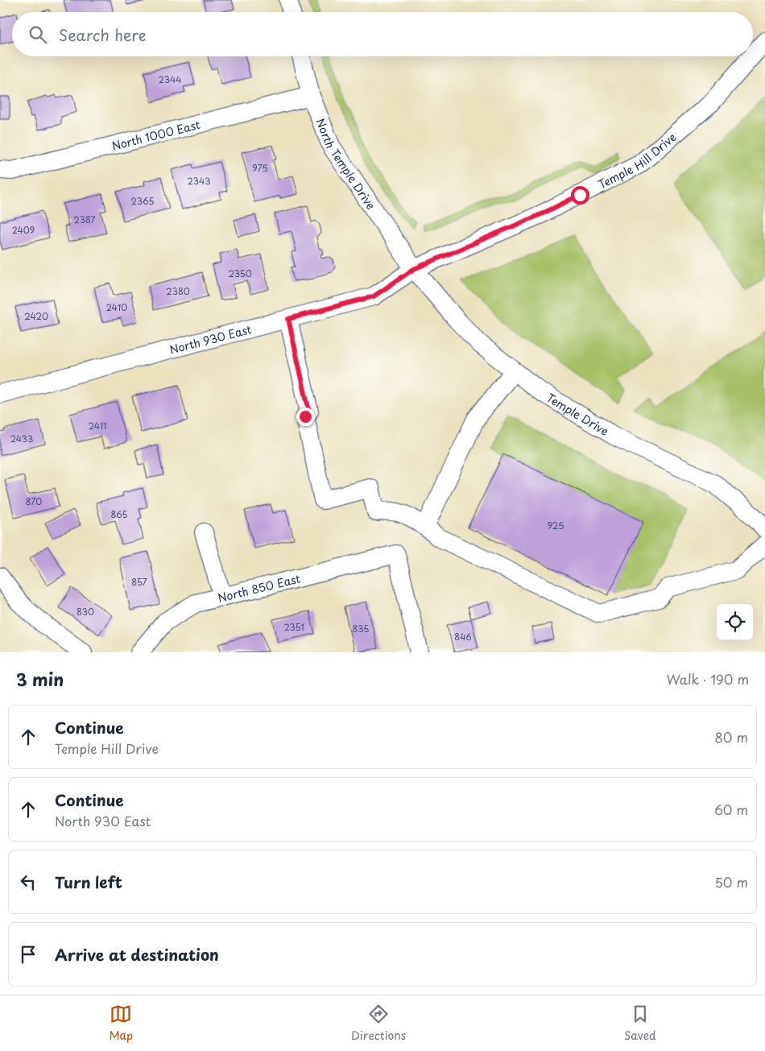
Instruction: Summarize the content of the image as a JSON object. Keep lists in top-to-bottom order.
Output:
{
  "streets": {
    "street": [
      "North 1000 East",
      "Temple Hill Drive",
      "North Temple Drive",
      "North 930 East",
      "Temple Drive",
      "North 850 East"
    ]
  },
  "crossings": [
    ["North 1000 East", "North Temple Drive"],
    ["Temple Hill Drive", "North Temple Drive"],
    ["Temple Hill Drive", "North 930 East"],
    ["Temple Hill Drive", "Temple Drive"],
    ["North Temple Drive", "North 930 East"],
    ["North Temple Drive", "Temple Drive"],
    ["North 930 East", "Temple Drive"]
  ],
  "house_numbers": [
    "2344",
    "975",
    "2343",
    "2365",
    "2387",
    "2409",
    "2350",
    "2380",
    "2410",
    "2420",
    "2411",
    "2433",
    "870",
    "865",
    "925",
    "857",
    "830",
    "2351",
    "835",
    "846"
  ],
  "page": {
    "search": "Search here",
    "heading": ["3 min", "Walk · 190 m"],
    "list": [
      ["Continue", "Temple Hill Drive", "80 m"],
      ["Continue", "North 930 East", "60 m"],
      ["Turn left", "50 m"],
      "Arrive at destination"
    ],
    "nav": ["Map", "Directions", "Saved"]
  }
}
